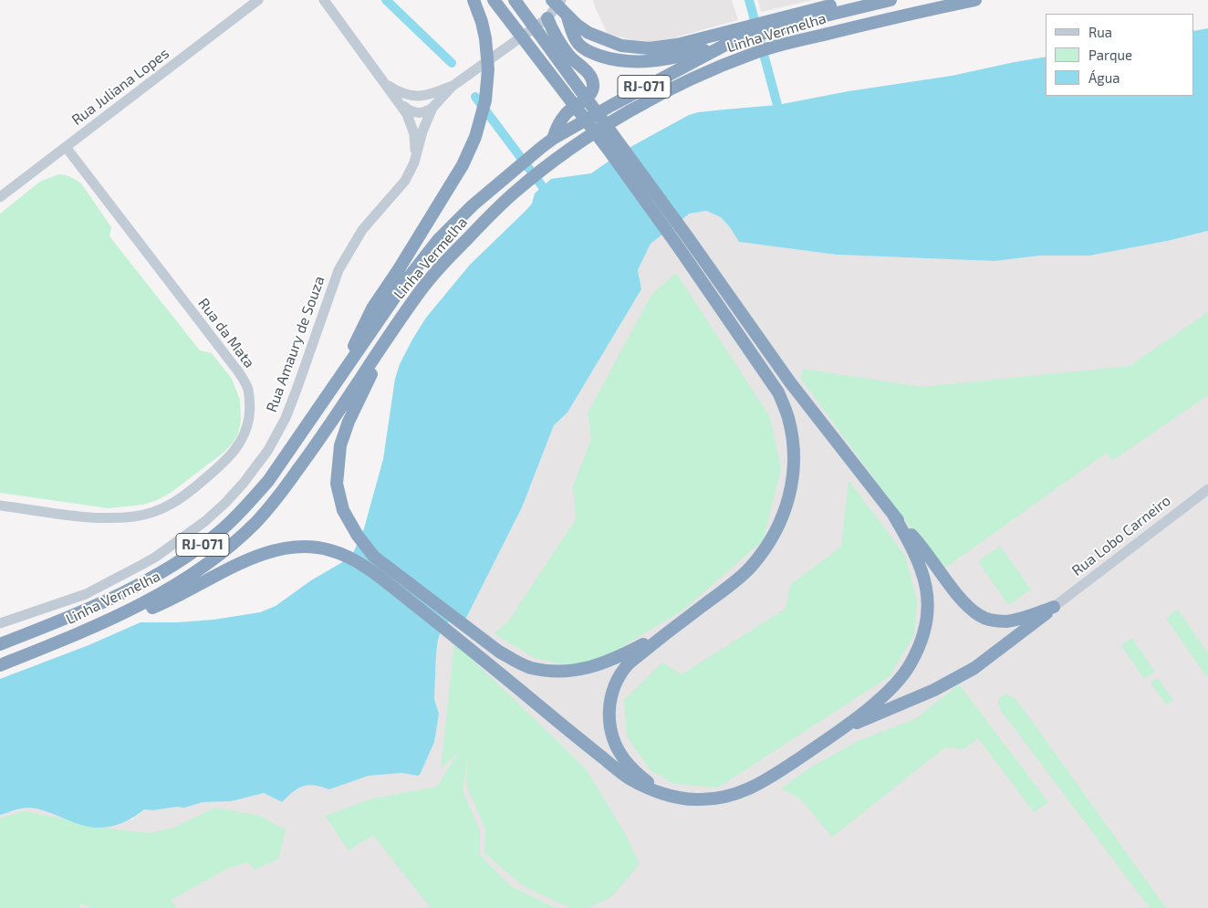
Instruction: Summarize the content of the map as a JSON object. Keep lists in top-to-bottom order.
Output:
{
  "streets": {
    "highway": ["Linha Vermelha", "RJ-071"],
    "street": [
      "Rua Juliana Lopes",
      "Rua da Mata",
      "Rua Amaury de Souza",
      "Rua Lobo Carneiro"
    ]
  },
  "crossings": [
    ["Rua Juliana Lopes", "Rua da Mata"]
  ],
  "legend": ["Rua", "Parque", "Água"]
}
